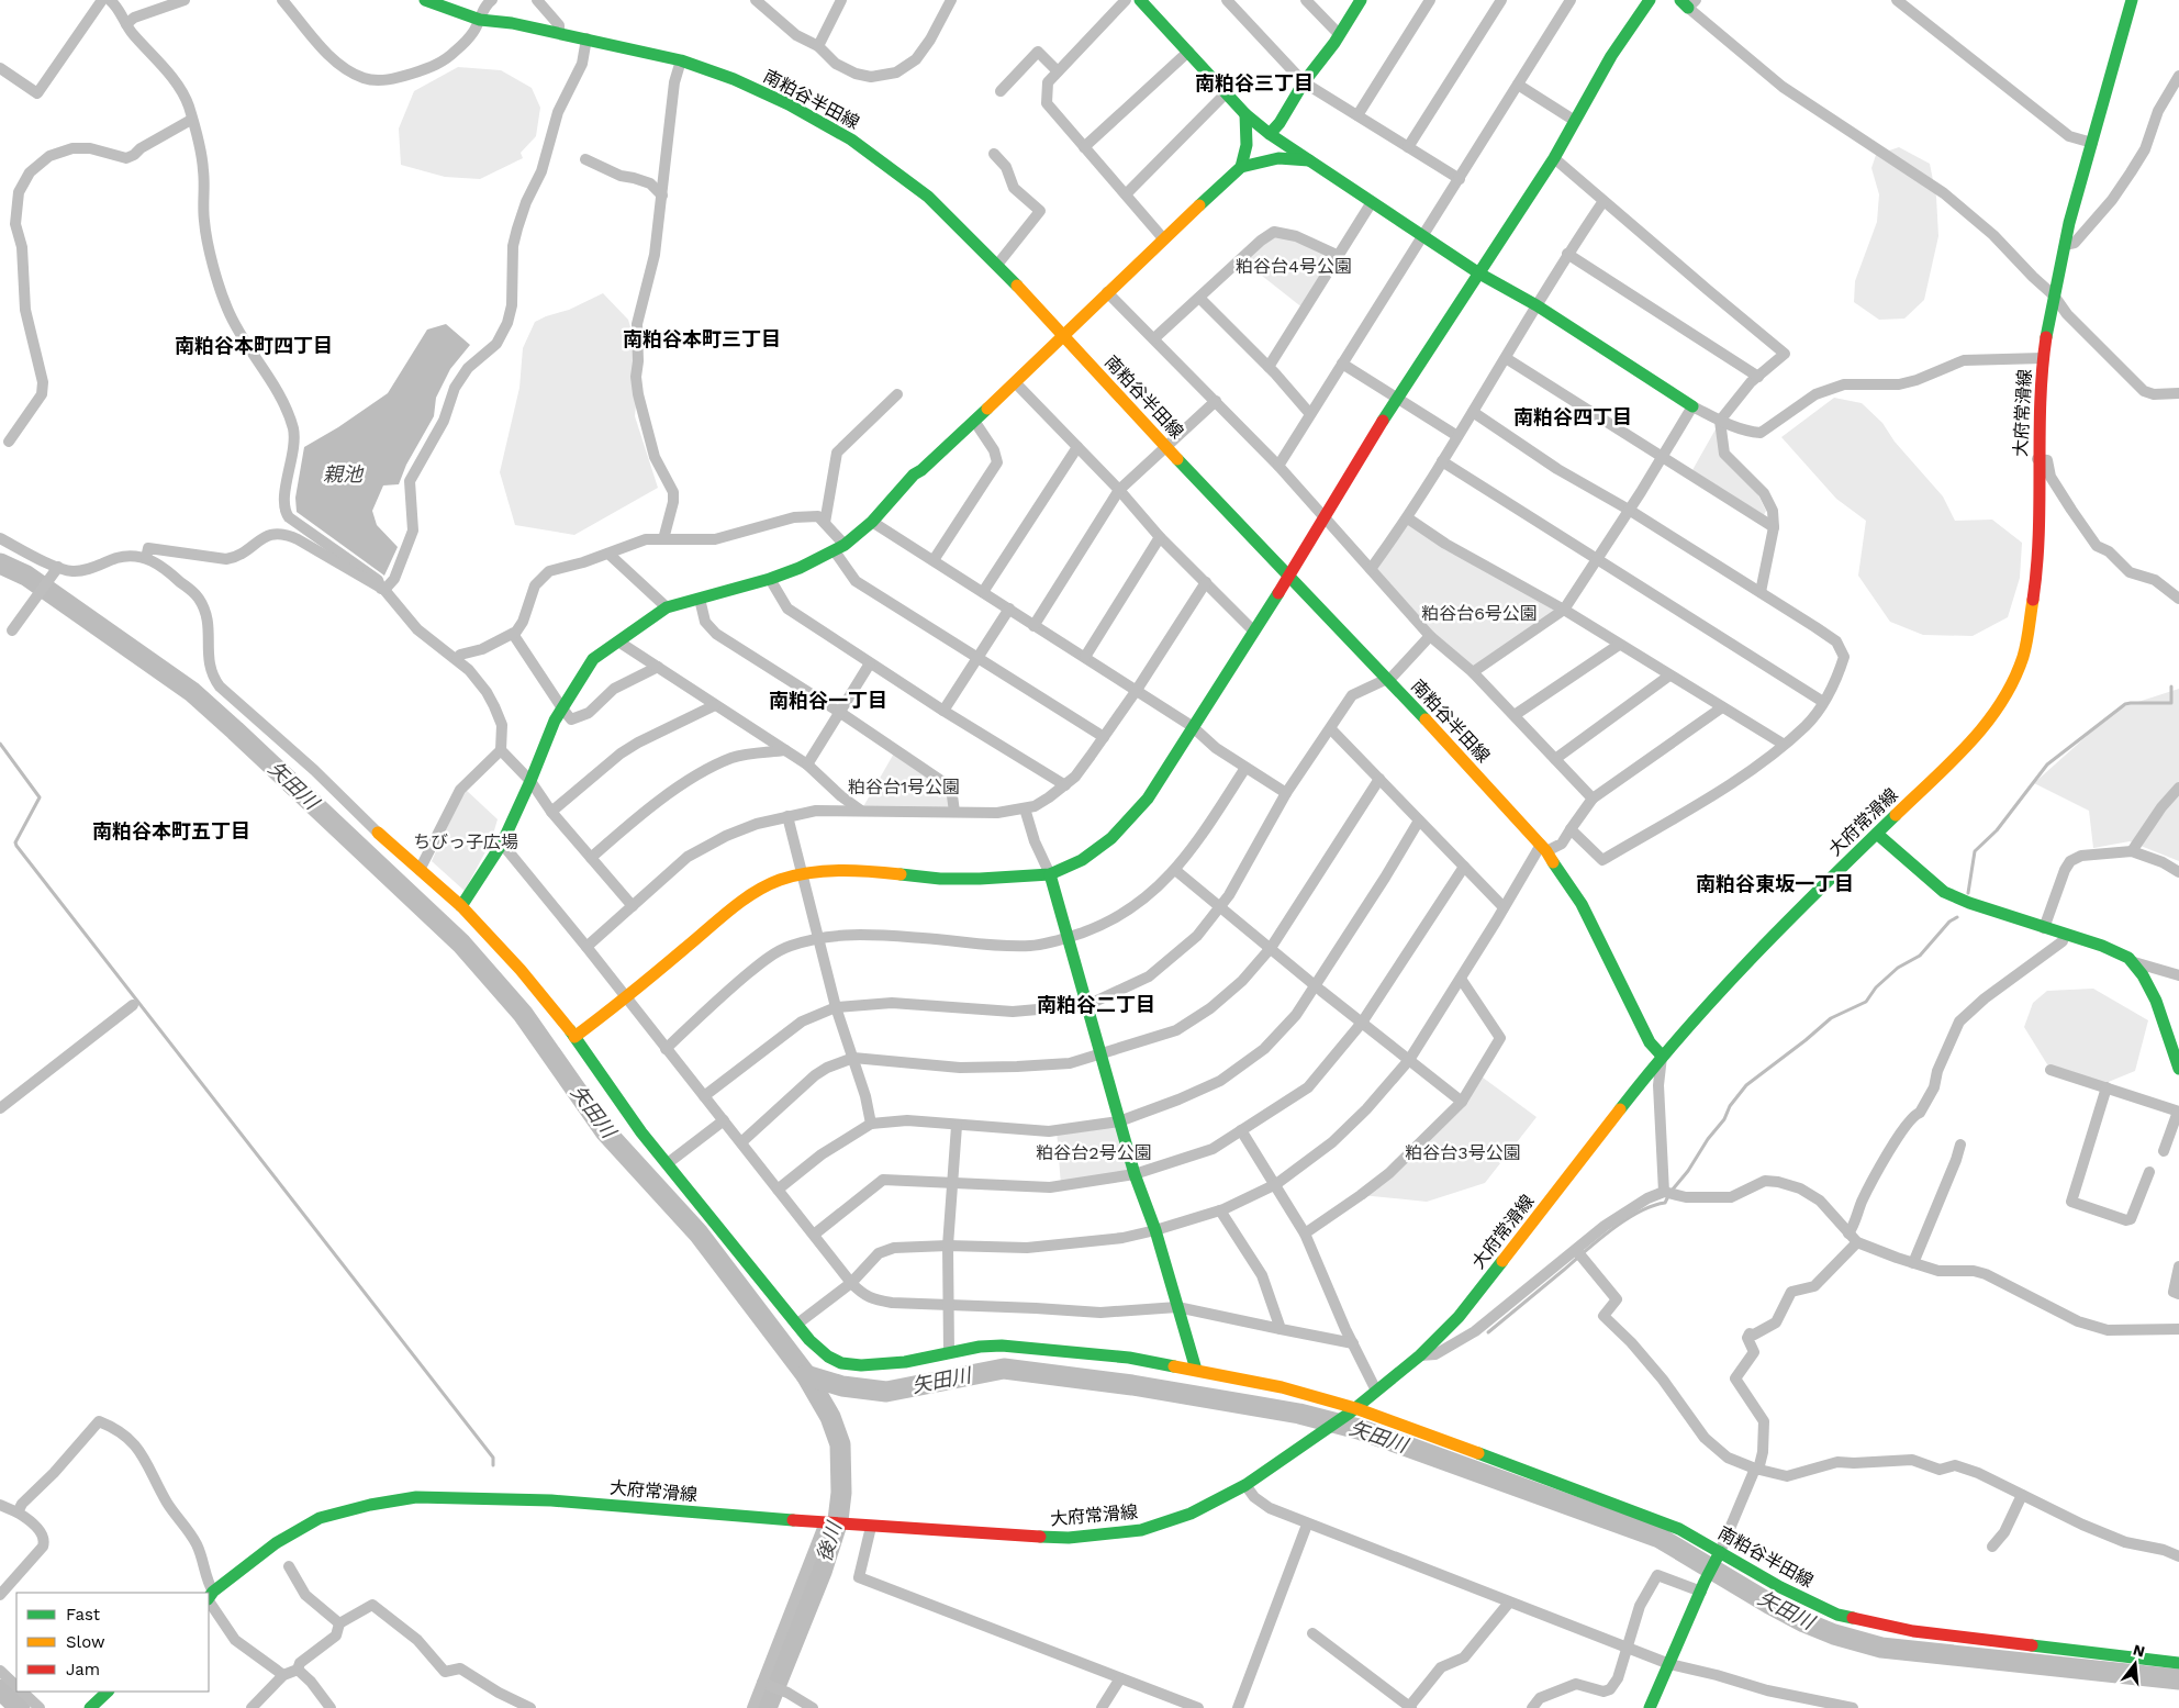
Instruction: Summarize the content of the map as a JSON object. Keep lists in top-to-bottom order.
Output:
{
  "streets": {
    "street": ["南粕谷半田線", "大府常滑線"]
  },
  "crossings": [
    ["南粕谷半田線", "大府常滑線"]
  ],
  "districts": [
    "南粕谷三丁目",
    "南粕谷本町三丁目",
    "南粕谷本町四丁目",
    "南粕谷四丁目",
    "南粕谷一丁目",
    "南粕谷本町五丁目",
    "南粕谷東坂一丁目",
    "南粕谷二丁目"
  ],
  "water": ["親池", "矢田川", "後川"],
  "parks": [
    "粕谷台4号公園",
    "粕谷台6号公園",
    "粕谷台1号公園",
    "ちびっ子広場",
    "粕谷台2号公園",
    "粕谷台3号公園"
  ],
  "legend": ["Fast", "Slow", "Jam"],
  "north": "top"
}
